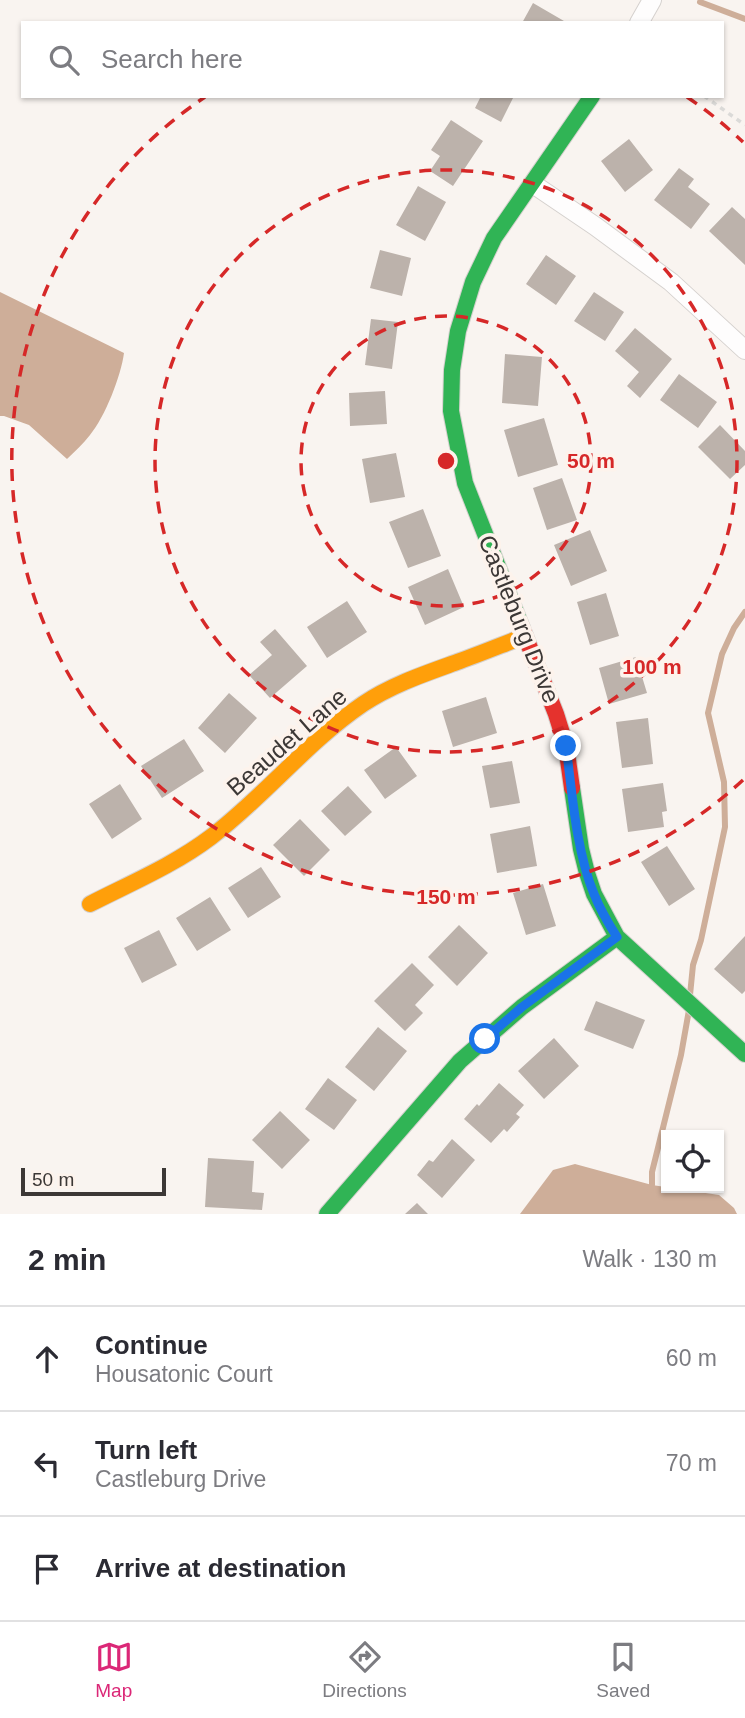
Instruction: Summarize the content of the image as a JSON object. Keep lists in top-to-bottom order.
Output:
{
  "streets": {
    "street": ["Castleburg Drive", "Beaudet Lane"]
  },
  "crossings": [
    ["Castleburg Drive", "Beaudet Lane"]
  ],
  "scale_bar": "50 m",
  "page": {
    "search": "Search here",
    "scale": "50 m",
    "heading": ["2 min", "Walk · 130 m"],
    "list": [
      ["Continue", "Housatonic Court", "60 m"],
      ["Turn left", "Castleburg Drive", "70 m"],
      "Arrive at destination"
    ],
    "nav": ["Map", "Directions", "Saved"]
  },
  "rings": ["50 m", "100 m", "150 m"]
}
